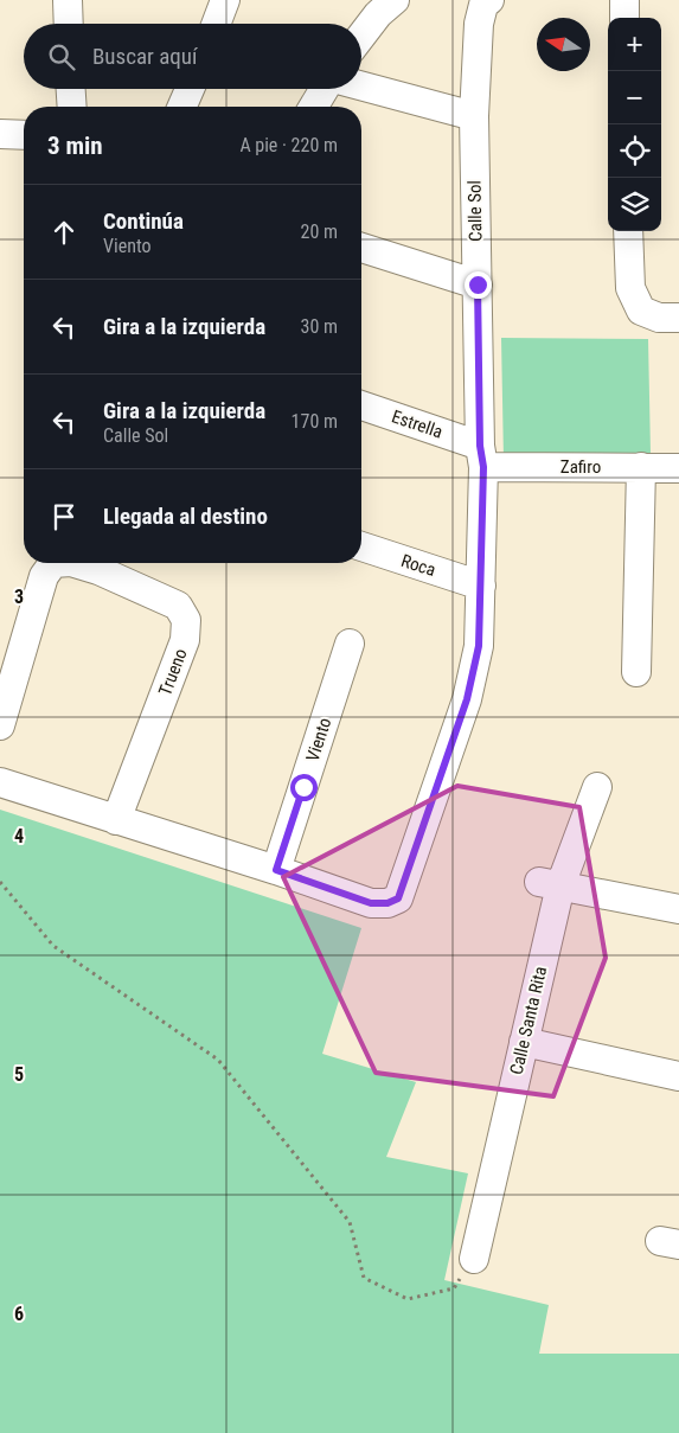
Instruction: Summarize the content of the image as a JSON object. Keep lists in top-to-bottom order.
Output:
{
  "streets": {
    "street": [
      "Calle Sol",
      "Estrella",
      "Zafiro",
      "Roca",
      "Trueno",
      "Viento",
      "Calle Santa Rita"
    ]
  },
  "crossings": [
    ["Calle Sol", "Estrella"],
    ["Calle Sol", "Zafiro"],
    ["Calle Sol", "Roca"],
    ["Calle Sol", "Viento"],
    ["Estrella", "Zafiro"]
  ],
  "north": "left",
  "page": {
    "map_buttons": ["+", "−"],
    "search": "Buscar aquí",
    "heading": ["3 min", "A pie · 220 m"],
    "list": [
      ["Continúa", "Viento", "20 m"],
      ["Gira a la izquierda", "30 m"],
      ["Gira a la izquierda", "Calle Sol", "170 m"],
      "Llegada al destino"
    ]
  },
  "grid": {
    "rows": [
      "3",
      "4",
      "5",
      "6"
    ]
  }
}
